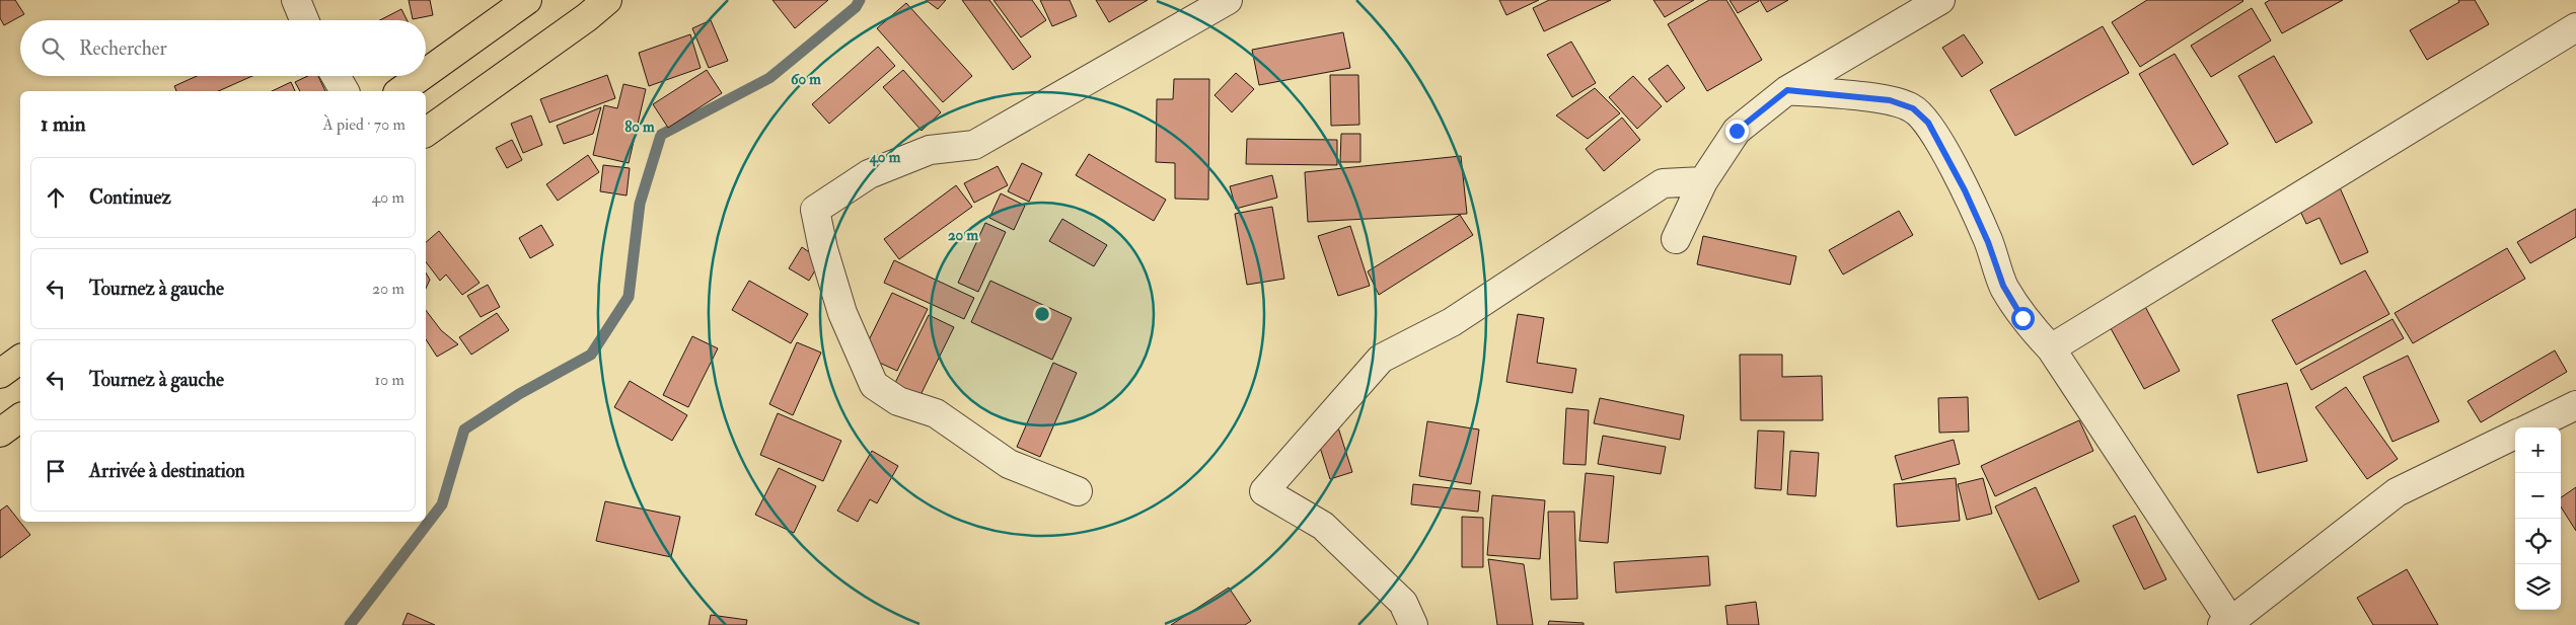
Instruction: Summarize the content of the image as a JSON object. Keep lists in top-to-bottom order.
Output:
{
  "page": {
    "search": "Rechercher",
    "heading": ["1 min", "À pied · 70 m"],
    "list": [
      ["Continuez", "40 m"],
      ["Tournez à gauche", "20 m"],
      ["Tournez à gauche", "10 m"],
      "Arrivée à destination"
    ],
    "map_buttons": ["+", "−"]
  },
  "rings": [
    "60 m",
    "80 m",
    "40 m",
    "20 m"
  ]
}
